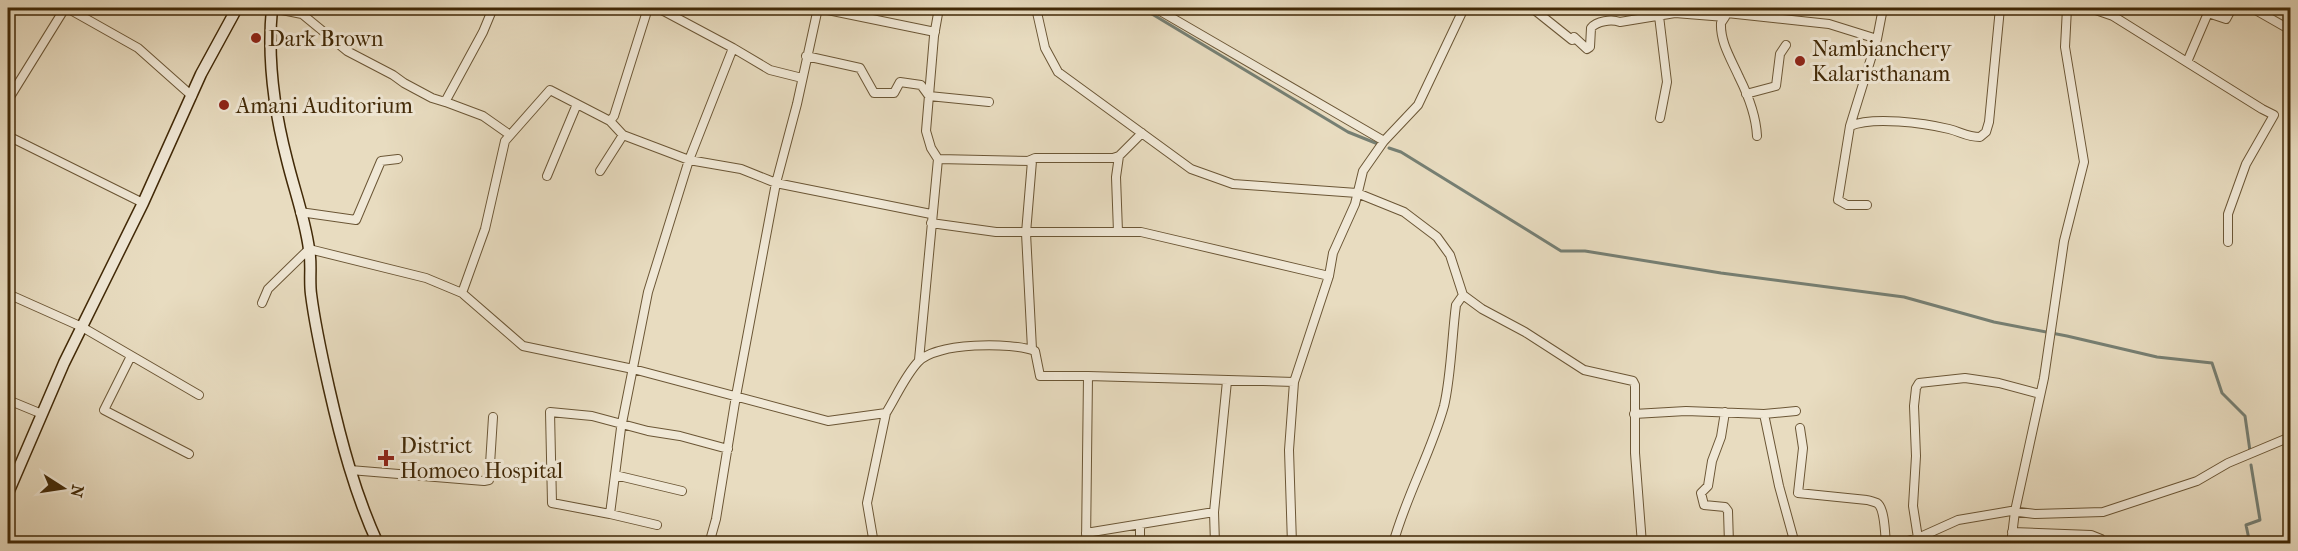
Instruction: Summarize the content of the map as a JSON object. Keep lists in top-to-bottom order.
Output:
{
  "places": {
    "other": ["Dark Brown", "Nambianchery Kalaristhanam", "Amani Auditorium"],
    "health": ["District Homoeo Hospital"]
  },
  "north": "right"
}
